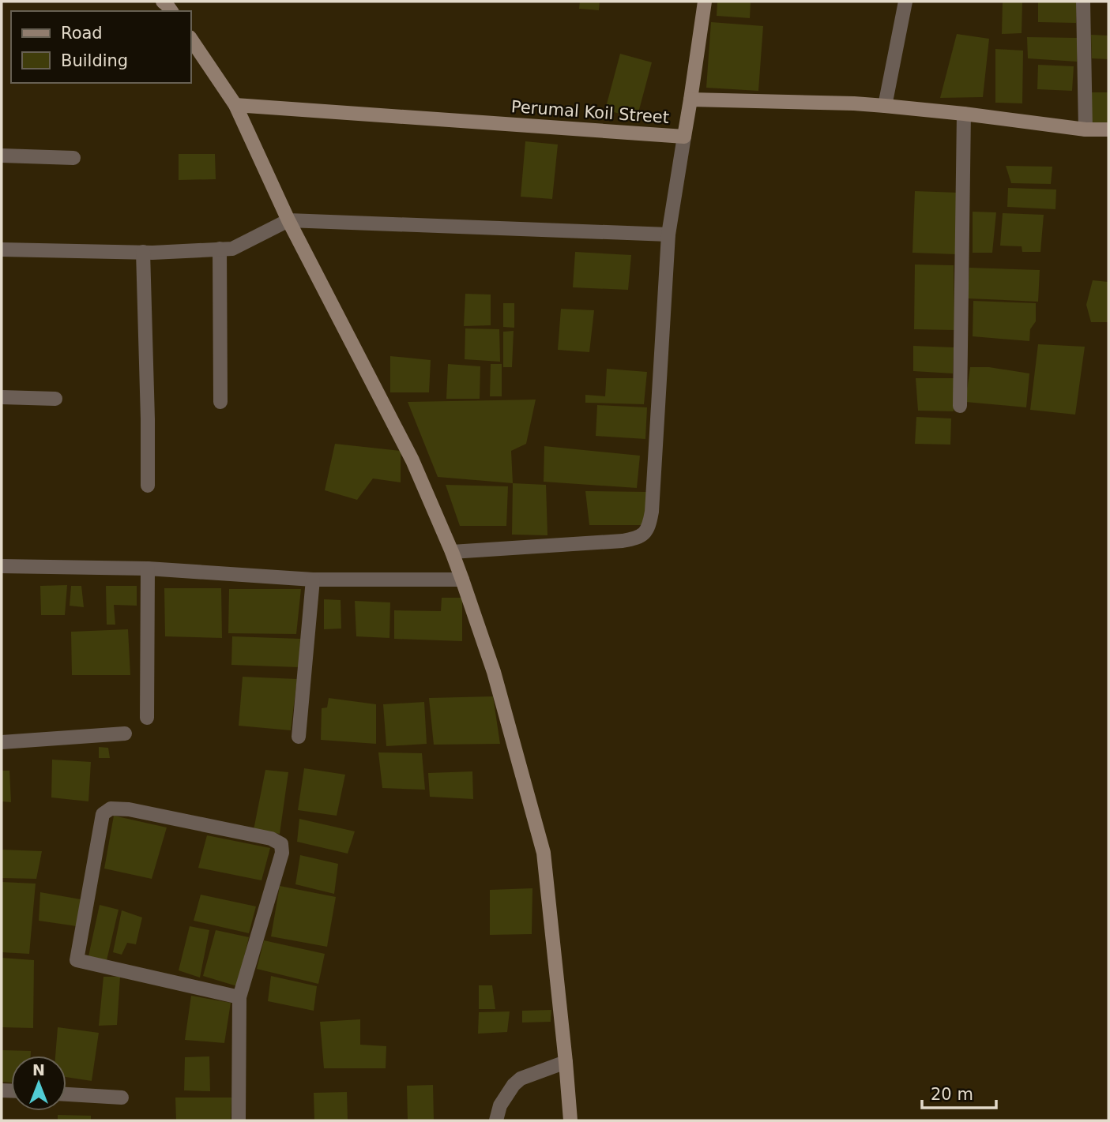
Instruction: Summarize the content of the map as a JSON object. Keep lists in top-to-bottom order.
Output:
{
  "streets": {
    "street": ["Perumal Koil Street"]
  },
  "legend": ["Road", "Building"],
  "scale_bar": "20 m",
  "north": "top"
}
